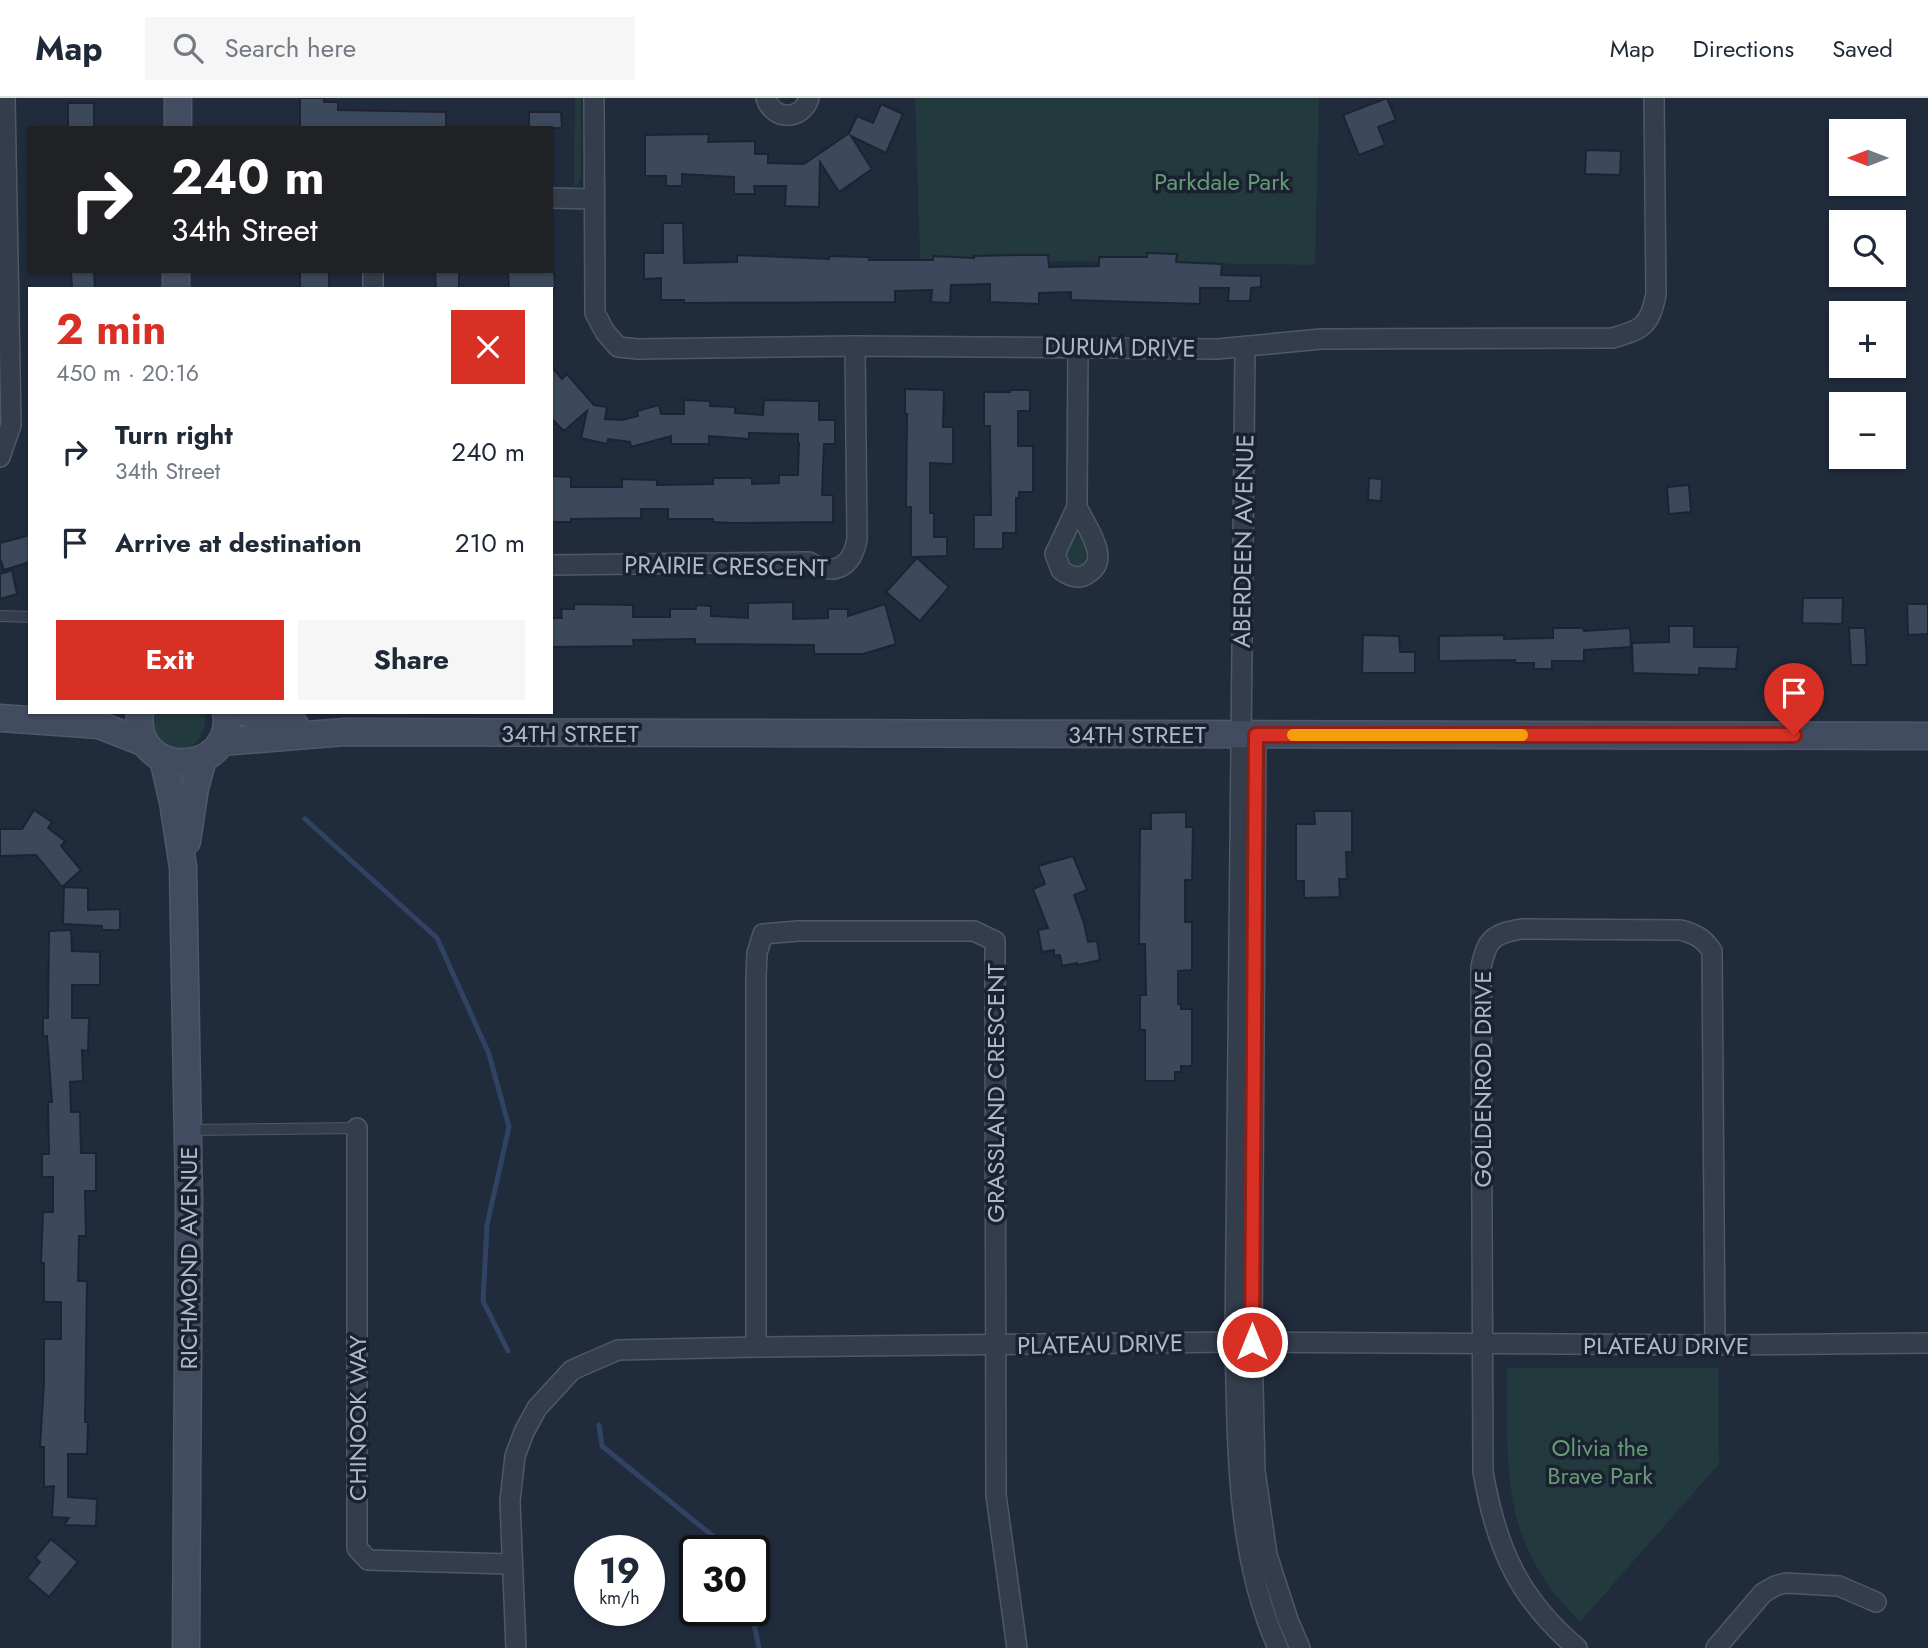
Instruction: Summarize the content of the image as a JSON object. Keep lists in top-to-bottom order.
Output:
{
  "streets": {
    "street": [
      "DURUM DRIVE",
      "ABERDEEN AVENUE",
      "PRAIRIE CRESCENT",
      "34TH STREET",
      "GOLDENROD DRIVE",
      "GRASSLAND CRESCENT",
      "RICHMOND AVENUE",
      "PLATEAU DRIVE",
      "CHINOOK WAY"
    ]
  },
  "crossings": [
    ["DURUM DRIVE", "ABERDEEN AVENUE"],
    ["DURUM DRIVE", "PRAIRIE CRESCENT"],
    ["ABERDEEN AVENUE", "34TH STREET"],
    ["ABERDEEN AVENUE", "PLATEAU DRIVE"],
    ["34TH STREET", "RICHMOND AVENUE"],
    ["GOLDENROD DRIVE", "PLATEAU DRIVE"],
    ["GRASSLAND CRESCENT", "PLATEAU DRIVE"],
    ["PLATEAU DRIVE", "CHINOOK WAY"]
  ],
  "parks": ["Parkdale Park", "Olivia the Brave Park"],
  "north": "left",
  "page": {
    "header": "Map",
    "search": "Search here",
    "nav": ["Map", "Directions", "Saved"],
    "map_buttons": ["+", "−"],
    "turn": ["240 m", "34th Street"],
    "heading": ["2 min", "450 m · 20:16"],
    "list": [
      {
        "name": "Turn right",
        "note": "34th Street",
        "value": "240 m"
      },
      {
        "name": "Arrive at destination",
        "value": "210 m"
      }
    ],
    "buttons": ["Exit", "Share"],
    "speed": "19 km/h",
    "limit": "30"
  }
}
